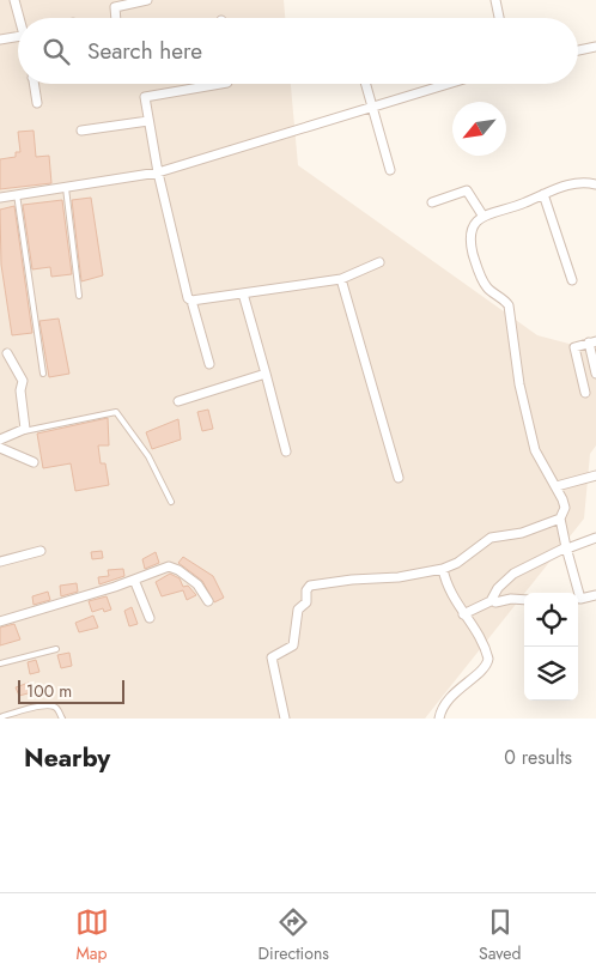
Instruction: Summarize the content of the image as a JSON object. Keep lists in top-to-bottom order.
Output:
{
  "scale_bar": "100 m",
  "north": "bottom left",
  "page": {
    "search": "Search here",
    "scale": "100 m",
    "heading": ["Nearby", "0 results"],
    "nav": ["Map", "Directions", "Saved"]
  }
}
